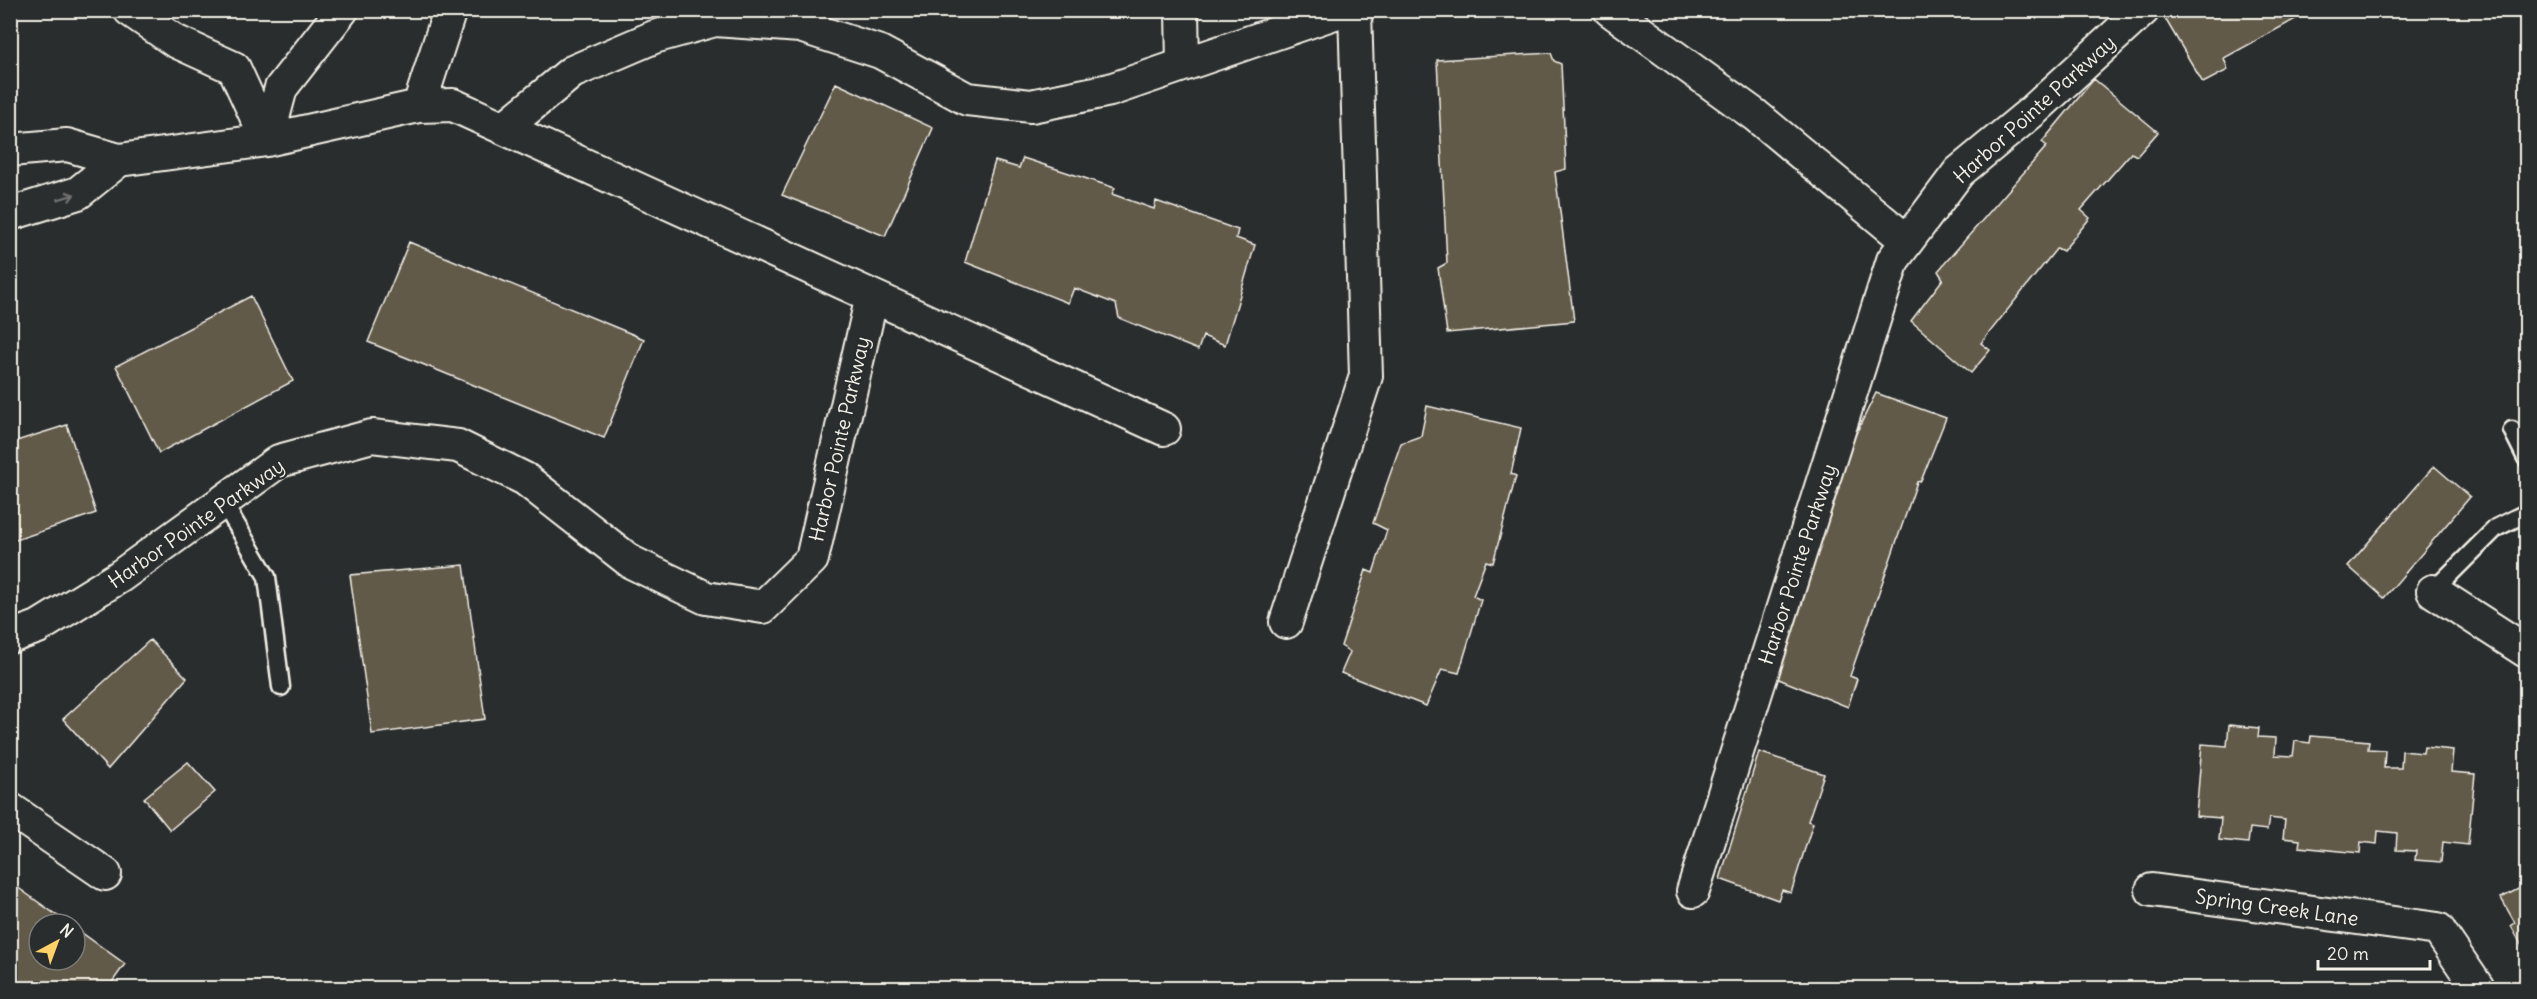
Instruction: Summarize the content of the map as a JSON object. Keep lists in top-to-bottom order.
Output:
{
  "streets": {
    "street": ["Harbor Pointe Parkway", "Spring Creek Lane"]
  },
  "scale_bar": "20 m",
  "north": "top right"
}
